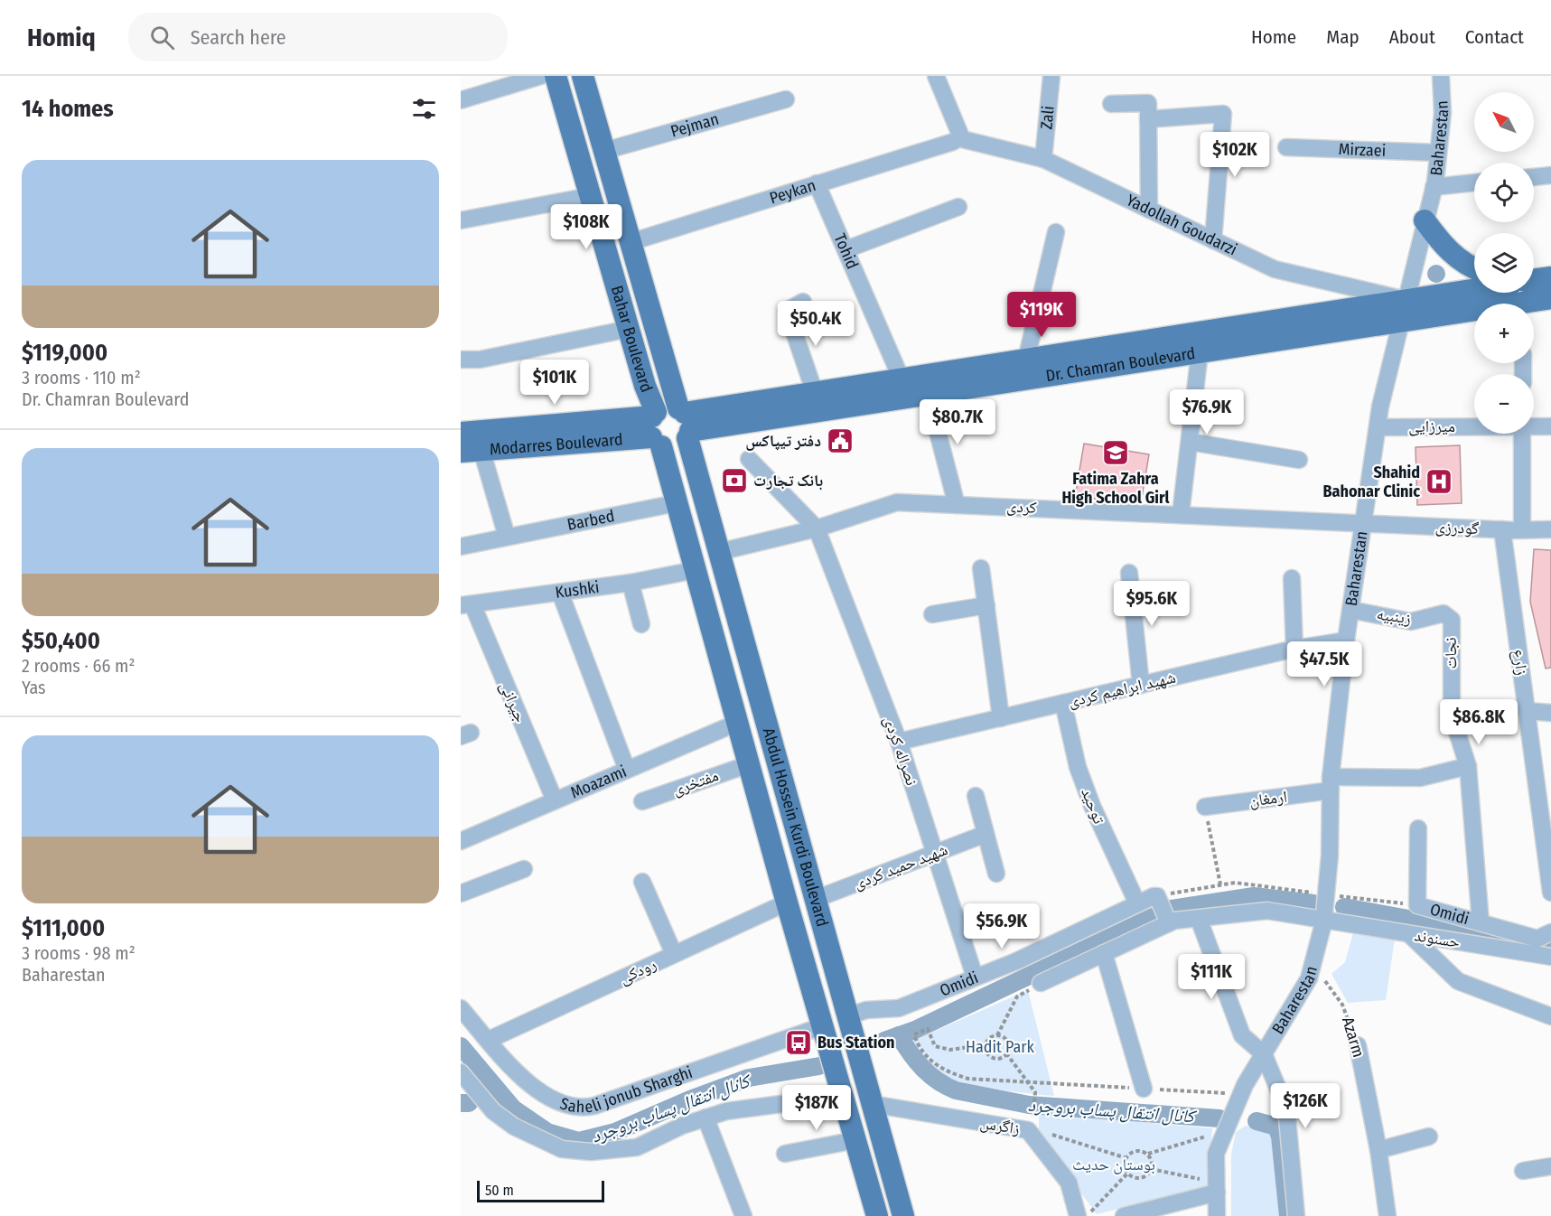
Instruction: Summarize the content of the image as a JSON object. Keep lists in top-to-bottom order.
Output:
{
  "streets": {
    "main road": [
      "Bahar Boulevard",
      "Dr. Chamran Boulevard",
      "Modarres Boulevard",
      "Abdul Hossein Kurdi Boulevard"
    ],
    "street": [
      "Zali",
      "Pejman",
      "Baharestan",
      "Mirzaei",
      "Peykan",
      "Yadollah Goudarzi",
      "Tohid",
      "میرزایی",
      "کردی",
      "Barbed",
      "گودرزی",
      "Kushki",
      "زینبیه",
      "نجات",
      "زارع",
      "شهید ابراهیم کردی",
      "جیرانی",
      "نصراله کردی",
      "Moazami",
      "مفتخری",
      "ارمغان",
      "توحید",
      "شهید حمید کردی",
      "Omidi",
      "حسنوند",
      "رودکی",
      "Azarm",
      "Saheli jonub Sharghi",
      "زاگرس"
    ]
  },
  "crossings": [
    ["Zali", "Yadollah Goudarzi"],
    ["Pejman", "Bahar Boulevard"],
    ["Baharestan", "Mirzaei"],
    ["Baharestan", "Yadollah Goudarzi"],
    ["Baharestan", "Dr. Chamran Boulevard"],
    ["Baharestan", "میرزایی"],
    ["Baharestan", "کردی"],
    ["Baharestan", "گودرزی"],
    ["Baharestan", "زینبیه"],
    ["Baharestan", "شهید ابراهیم کردی"],
    ["Baharestan", "ارمغان"],
    ["Baharestan", "حسنوند"],
    ["Baharestan", "Azarm"],
    ["Peykan", "Yadollah Goudarzi"],
    ["Peykan", "Tohid"],
    ["Peykan", "Bahar Boulevard"],
    ["Yadollah Goudarzi", "Dr. Chamran Boulevard"],
    ["Tohid", "Dr. Chamran Boulevard"],
    ["Bahar Boulevard", "Dr. Chamran Boulevard"],
    ["Bahar Boulevard", "Modarres Boulevard"],
    ["Bahar Boulevard", "Abdul Hossein Kurdi Boulevard"],
    ["Dr. Chamran Boulevard", "Abdul Hossein Kurdi Boulevard"],
    ["Modarres Boulevard", "Abdul Hossein Kurdi Boulevard"],
    ["کردی", "گودرزی"],
    ["کردی", "نصراله کردی"],
    ["کردی", "Abdul Hossein Kurdi Boulevard"],
    ["Barbed", "Abdul Hossein Kurdi Boulevard"],
    ["گودرزی", "زارع"],
    ["Kushki", "جیرانی"],
    ["Kushki", "Abdul Hossein Kurdi Boulevard"],
    ["زینبیه", "نجات"],
    ["نجات", "Omidi"],
    ["نجات", "حسنوند"],
    ["شهید ابراهیم کردی", "نصراله کردی"],
    ["شهید ابراهیم کردی", "توحید"],
    ["جیرانی", "Moazami"],
    ["نصراله کردی", "شهید حمید کردی"],
    ["نصراله کردی", "Omidi"],
    ["Moazami", "Abdul Hossein Kurdi Boulevard"],
    ["مفتخری", "Abdul Hossein Kurdi Boulevard"],
    ["توحید", "Omidi"],
    ["Abdul Hossein Kurdi Boulevard", "شهید حمید کردی"],
    ["Abdul Hossein Kurdi Boulevard", "Omidi"],
    ["Abdul Hossein Kurdi Boulevard", "رودکی"],
    ["Abdul Hossein Kurdi Boulevard", "Saheli jonub Sharghi"],
    ["Abdul Hossein Kurdi Boulevard", "زاگرس"],
    ["Omidi", "حسنوند"],
    ["رودکی", "Saheli jonub Sharghi"]
  ],
  "water": ["کانال انتقال پساب بروجرد"],
  "parks": ["Hadit Park", "بوستان حدیث"],
  "places": {
    "public building": ["دفتر تیپاکس"],
    "school or university": ["Fatima Zahra High School Girl"],
    "bank": ["بانک تجارت"],
    "hospital": ["Shahid Bahonar Clinic"],
    "bus stop": ["Bus Station"]
  },
  "scale_bar": "50 m",
  "north": "top left",
  "page": {
    "header": "Homiq",
    "search": "Search here",
    "nav": [
      "Home",
      "Map",
      "About",
      "Contact"
    ],
    "heading": "14 homes",
    "map_buttons": ["+", "−"],
    "price": [
      "$102K",
      "$108K",
      "$119K",
      "$50.4K",
      "$101K",
      "$76.9K",
      "$80.7K",
      "$95.6K",
      "$47.5K",
      "$86.8K",
      "$56.9K",
      "$111K",
      "$126K",
      "$187K"
    ],
    "list": [
      {
        "name": "$119,000",
        "note": "3 rooms · 110 m² · Dr. Chamran Boulevard"
      },
      {
        "name": "$50,400",
        "note": "2 rooms · 66 m² · Yas"
      },
      {
        "name": "$111,000",
        "note": "3 rooms · 98 m² · Baharestan"
      }
    ],
    "scale": "50 m"
  }
}
